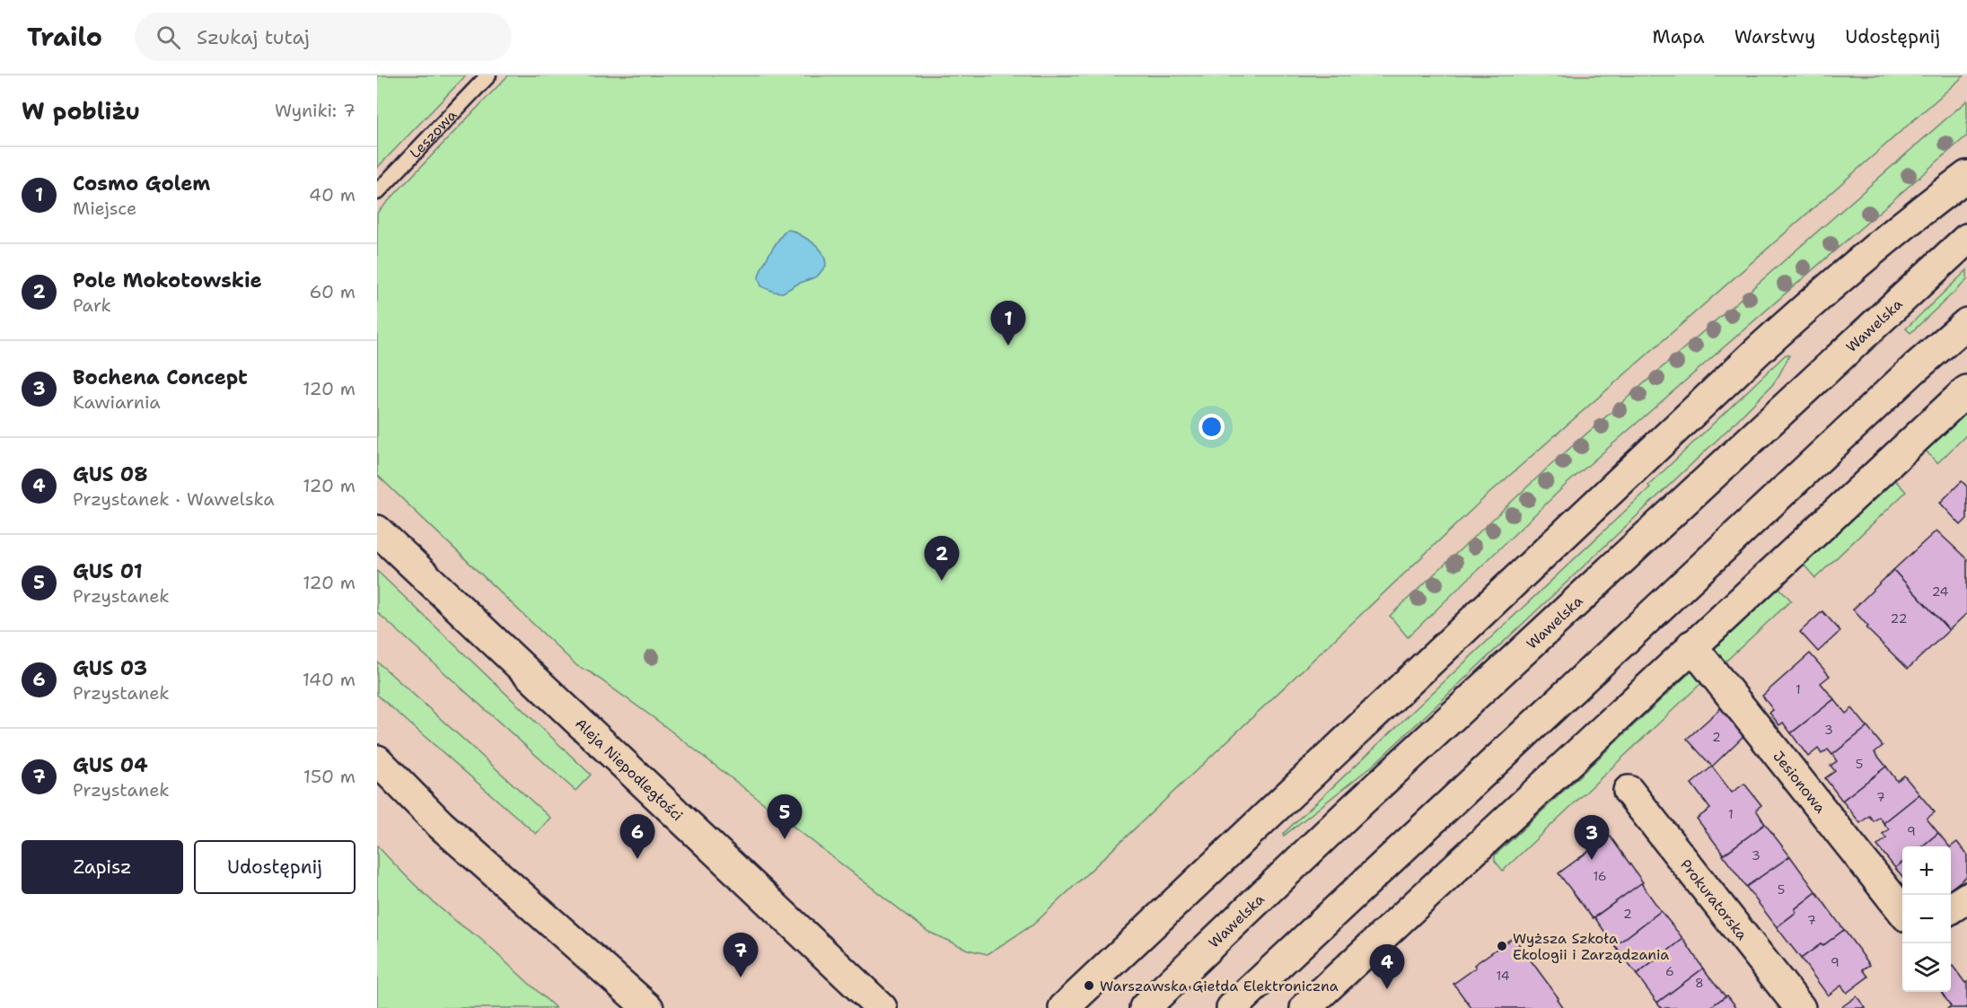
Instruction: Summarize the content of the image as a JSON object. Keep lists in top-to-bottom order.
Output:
{
  "streets": {
    "main road": [
      "Wawelska",
      "Aleja Niepodległości",
      "Jesionowa",
      "Prokuratorska"
    ],
    "lane": ["Leszowa"]
  },
  "places": ["Wyższa Szkoła Ekologii i Zarządzania", "Warszawska Giełda Elektroniczna"],
  "house_numbers": [
    "24",
    "22",
    "1",
    "3",
    "2",
    "5",
    "7",
    "1",
    "9",
    "3",
    "16",
    "5",
    "2",
    "7",
    "9",
    "6",
    "14",
    "8"
  ],
  "page": {
    "header": "Trailo",
    "search": "Szukaj tutaj",
    "nav": ["Mapa", "Warstwy", "Udostępnij"],
    "heading": ["W pobliżu", "Wyniki: 7"],
    "list": [
      {
        "mark": "1",
        "name": "Cosmo Golem",
        "note": "Miejsce",
        "value": "40 m"
      },
      {
        "mark": "2",
        "name": "Pole Mokotowskie",
        "note": "Park",
        "value": "60 m"
      },
      {
        "mark": "3",
        "name": "Bochena Concept",
        "note": "Kawiarnia",
        "value": "120 m"
      },
      {
        "mark": "4",
        "name": "GUS 08",
        "note": "Przystanek · Wawelska",
        "value": "120 m"
      },
      {
        "mark": "5",
        "name": "GUS 01",
        "note": "Przystanek",
        "value": "120 m"
      },
      {
        "mark": "6",
        "name": "GUS 03",
        "note": "Przystanek",
        "value": "140 m"
      },
      {
        "mark": "7",
        "name": "GUS 04",
        "note": "Przystanek",
        "value": "150 m"
      }
    ],
    "pins": [
      "1",
      "2",
      "5",
      "6",
      "3",
      "7",
      "4"
    ],
    "buttons": ["Zapisz", "Udostępnij"],
    "map_buttons": ["+", "−"]
  }
}
